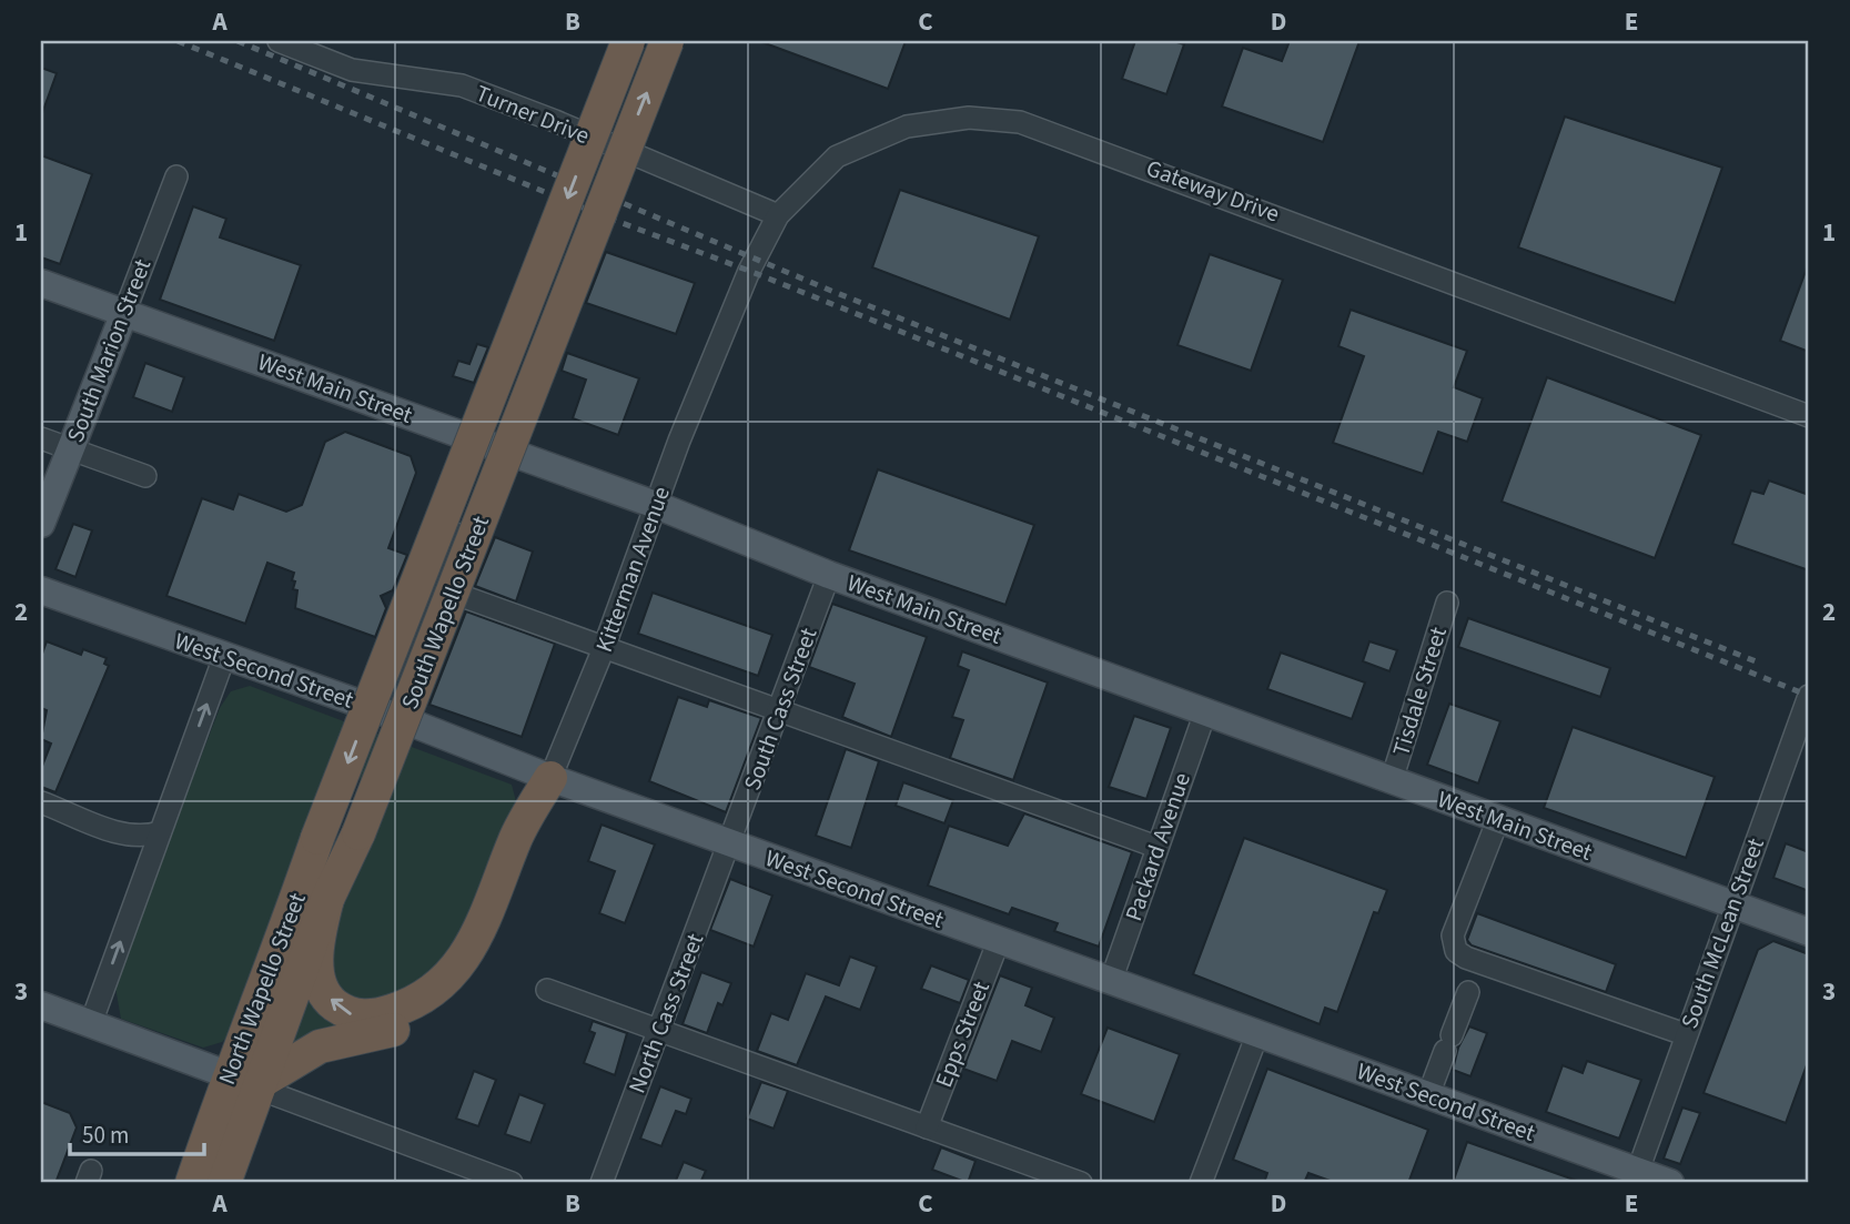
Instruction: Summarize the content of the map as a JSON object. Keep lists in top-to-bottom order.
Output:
{
  "streets": {
    "highway": ["South Wapello Street", "North Wapello Street"],
    "main road": ["South Marion Street", "West Main Street", "West Second Street"],
    "street": [
      "Turner Drive",
      "Gateway Drive",
      "Kitterman Avenue",
      "Tisdale Street",
      "South Cass Street",
      "Packard Avenue",
      "South McLean Street",
      "North Cass Street",
      "Epps Street"
    ]
  },
  "crossings": [
    ["Turner Drive", "Gateway Drive"],
    ["Gateway Drive", "Kitterman Avenue"],
    ["South Marion Street", "West Main Street"],
    ["West Main Street", "Kitterman Avenue"],
    ["West Main Street", "South Wapello Street"],
    ["West Main Street", "Tisdale Street"],
    ["West Main Street", "South Cass Street"],
    ["West Main Street", "Packard Avenue"],
    ["West Main Street", "South McLean Street"],
    ["Kitterman Avenue", "West Second Street"],
    ["South Wapello Street", "West Second Street"],
    ["South Wapello Street", "North Wapello Street"],
    ["West Second Street", "South Cass Street"],
    ["West Second Street", "Packard Avenue"],
    ["West Second Street", "South McLean Street"],
    ["West Second Street", "North Cass Street"],
    ["West Second Street", "Epps Street"],
    ["South Cass Street", "North Cass Street"]
  ],
  "scale_bar": "50 m",
  "grid": {
    "columns": [
      "A",
      "B",
      "C",
      "D",
      "E"
    ],
    "rows": ["1", "2", "3"]
  }
}
